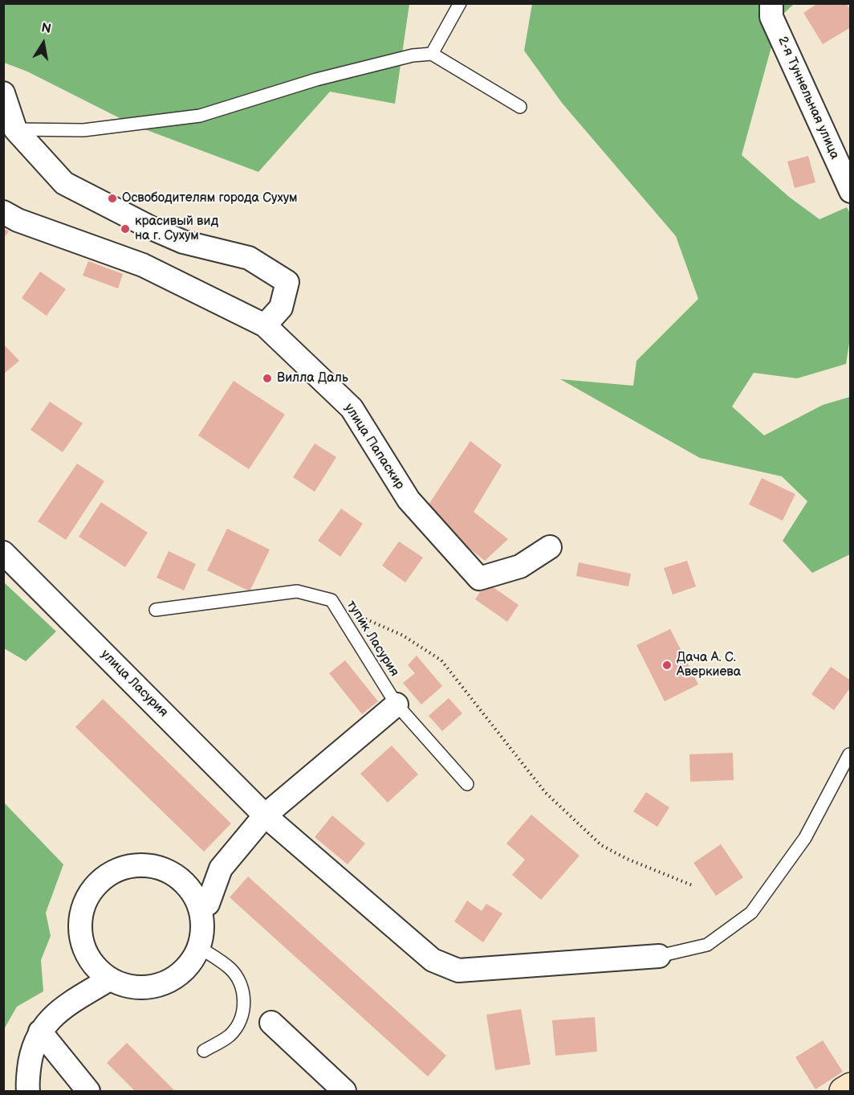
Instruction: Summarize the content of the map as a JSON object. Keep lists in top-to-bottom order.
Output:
{
  "streets": {
    "street": ["2-я Туннельная улица", "улица Папаскир", "улица Ласурия"],
    "lane": ["тупик Ласурия"]
  },
  "places": [
    "Освободителям города Сухум",
    "красивый вид на г. Сухум",
    "Вилла Даль",
    "Дача А. С. Аверкиева"
  ],
  "north": "top"
}
